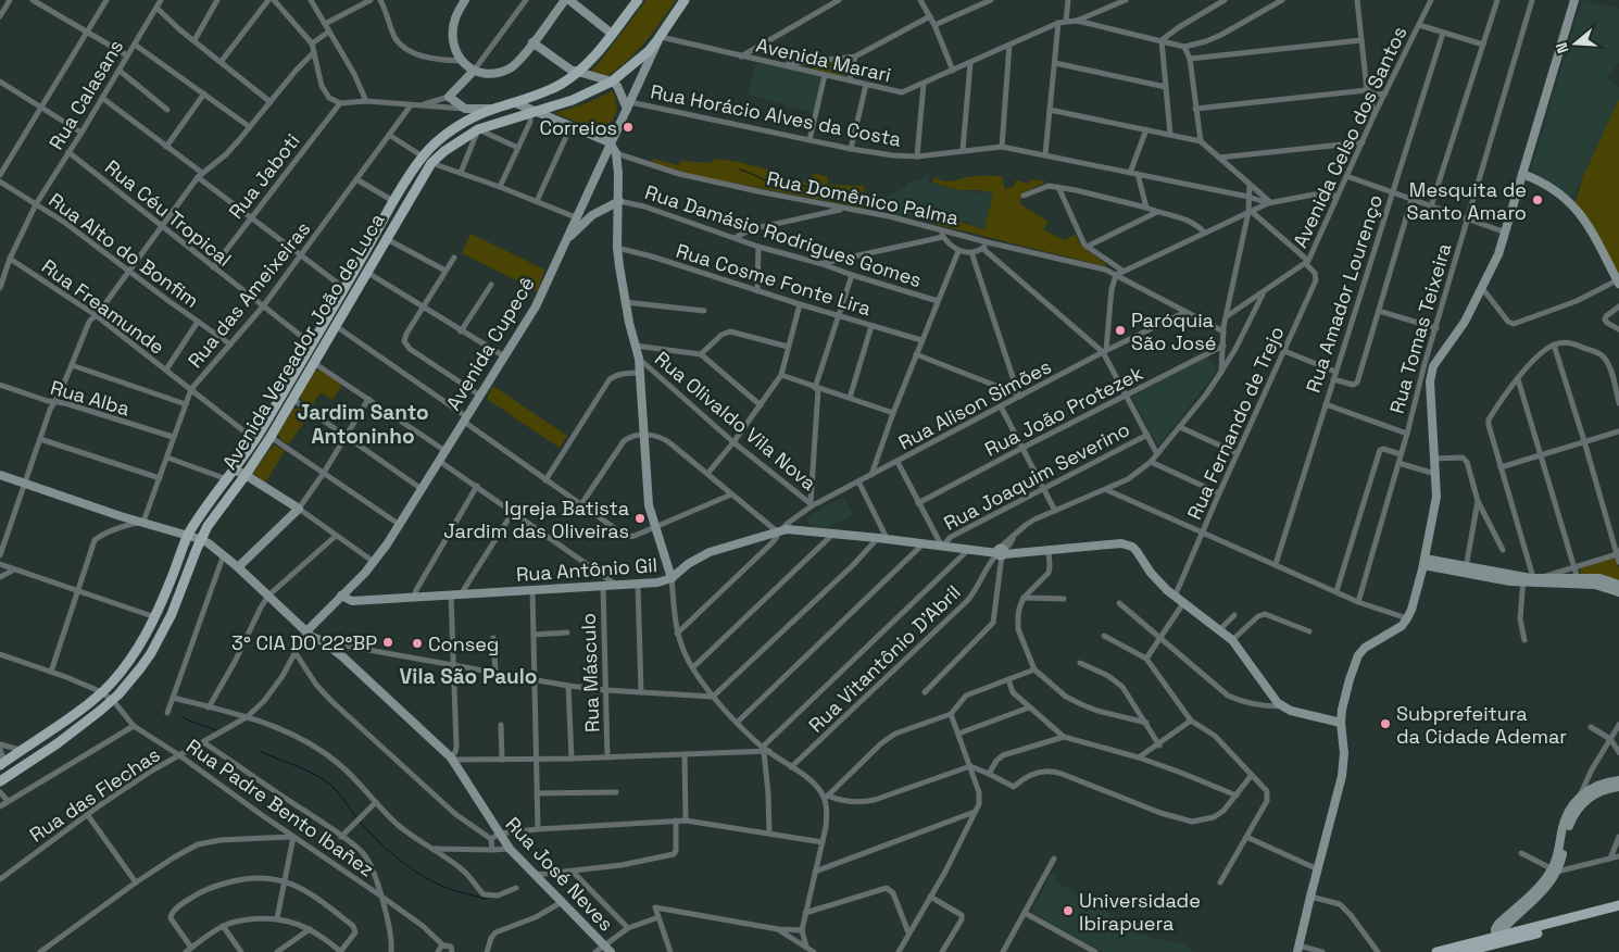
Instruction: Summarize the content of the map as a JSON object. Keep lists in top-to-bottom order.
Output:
{
  "streets": {
    "main road": ["Avenida Vereador João de Luca", "Avenida Cupecê"],
    "street": [
      "Avenida Marari",
      "Rua Calasans",
      "Rua Horácio Alves da Costa",
      "Avenida Celso dos Santos",
      "Rua Jaboti",
      "Rua Domênico Palma",
      "Rua Céu Tropical",
      "Rua Damásio Rodrigues Gomes",
      "Rua Alto do Bonfim",
      "Rua Cosme Fonte Lira",
      "Rua Amador Lourenço",
      "Rua das Ameixeiras",
      "Rua Freamunde",
      "Rua Tomas Teixeira",
      "Rua Alba",
      "Rua Alison Simões",
      "Rua João Protezek",
      "Rua Olivaldo Vila Nova",
      "Rua Fernando de Trejo",
      "Rua Joaquim Severino",
      "Rua Antônio Gil",
      "Rua Vitantônio D'Abril",
      "Rua Másculo",
      "Rua das Flechas",
      "Rua Padre Bento Ibañez",
      "Rua José Neves"
    ]
  },
  "crossings": [
    ["Avenida Marari", "Avenida Vereador João de Luca"],
    ["Avenida Marari", "Avenida Cupecê"],
    ["Rua Calasans", "Rua Céu Tropical"],
    ["Rua Calasans", "Rua Alto do Bonfim"],
    ["Rua Calasans", "Rua Freamunde"],
    ["Rua Horácio Alves da Costa", "Avenida Cupecê"],
    ["Avenida Celso dos Santos", "Rua Fernando de Trejo"],
    ["Rua Jaboti", "Rua Céu Tropical"],
    ["Rua Domênico Palma", "Rua Alison Simões"],
    ["Rua Céu Tropical", "Rua das Ameixeiras"],
    ["Rua Alto do Bonfim", "Rua das Ameixeiras"],
    ["Rua das Ameixeiras", "Rua Freamunde"],
    ["Rua das Ameixeiras", "Rua Alba"],
    ["Rua das Ameixeiras", "Rua José Neves"],
    ["Rua Freamunde", "Avenida Vereador João de Luca"],
    ["Avenida Vereador João de Luca", "Avenida Cupecê"],
    ["Avenida Vereador João de Luca", "Rua Padre Bento Ibañez"],
    ["Avenida Vereador João de Luca", "Rua José Neves"],
    ["Avenida Cupecê", "Rua Antônio Gil"],
    ["Avenida Cupecê", "Rua das Flechas"],
    ["Avenida Cupecê", "Rua Padre Bento Ibañez"],
    ["Avenida Cupecê", "Rua José Neves"],
    ["Rua Alison Simões", "Rua Olivaldo Vila Nova"],
    ["Rua Alison Simões", "Rua Antônio Gil"],
    ["Rua Fernando de Trejo", "Rua Antônio Gil"],
    ["Rua Joaquim Severino", "Rua Antônio Gil"],
    ["Rua Antônio Gil", "Rua Vitantônio D'Abril"],
    ["Rua Antônio Gil", "Rua Másculo"],
    ["Rua das Flechas", "Rua Padre Bento Ibañez"]
  ],
  "districts": ["Jardim Santo Antoninho", "Vila São Paulo"],
  "places": [
    "Correios",
    "Mesquita de Santo Amaro",
    "Paróquia São José",
    "Igreja Batista Jardim das Oliveiras",
    "3° CIA DO 22°BP",
    "Conseg",
    "Subprefeitura da Cidade Ademar",
    "Universidade Ibirapuera"
  ],
  "north": "left"
}
